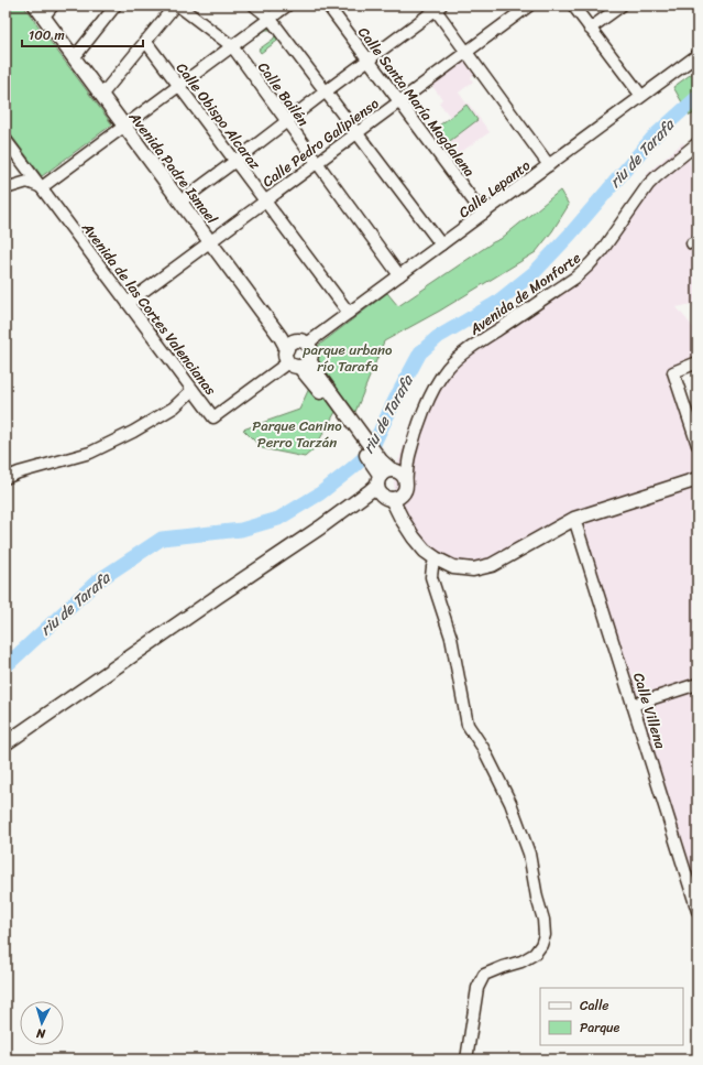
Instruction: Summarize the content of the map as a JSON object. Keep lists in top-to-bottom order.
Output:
{
  "streets": {
    "main road": ["Avenida Padre Ismael"],
    "street": [
      "Calle Bailén",
      "Calle Santa María Magdalena",
      "Calle Obispo Alcaraz",
      "Calle Pedro Galipienso",
      "Calle Lepanto",
      "Avenida de Monforte",
      "Avenida de las Cortes Valencianas",
      "Calle Villena"
    ]
  },
  "crossings": [
    ["Calle Bailén", "Calle Pedro Galipienso"],
    ["Calle Bailén", "Calle Lepanto"],
    ["Calle Santa María Magdalena", "Calle Pedro Galipienso"],
    ["Calle Santa María Magdalena", "Calle Lepanto"],
    ["Calle Obispo Alcaraz", "Calle Pedro Galipienso"],
    ["Calle Obispo Alcaraz", "Calle Lepanto"],
    ["Calle Pedro Galipienso", "Avenida Padre Ismael"],
    ["Calle Pedro Galipienso", "Avenida de las Cortes Valencianas"],
    ["Avenida Padre Ismael", "Calle Lepanto"],
    ["Avenida Padre Ismael", "Avenida de Monforte"],
    ["Avenida Padre Ismael", "Avenida de las Cortes Valencianas"],
    ["Calle Lepanto", "Avenida de las Cortes Valencianas"]
  ],
  "water": ["riu de Tarafa"],
  "parks": ["parque urbano río Tarafa", "Parque Canino Perro Tarzán"],
  "legend": ["Calle", "Parque"],
  "scale_bar": "100 m",
  "north": "bottom"
}
